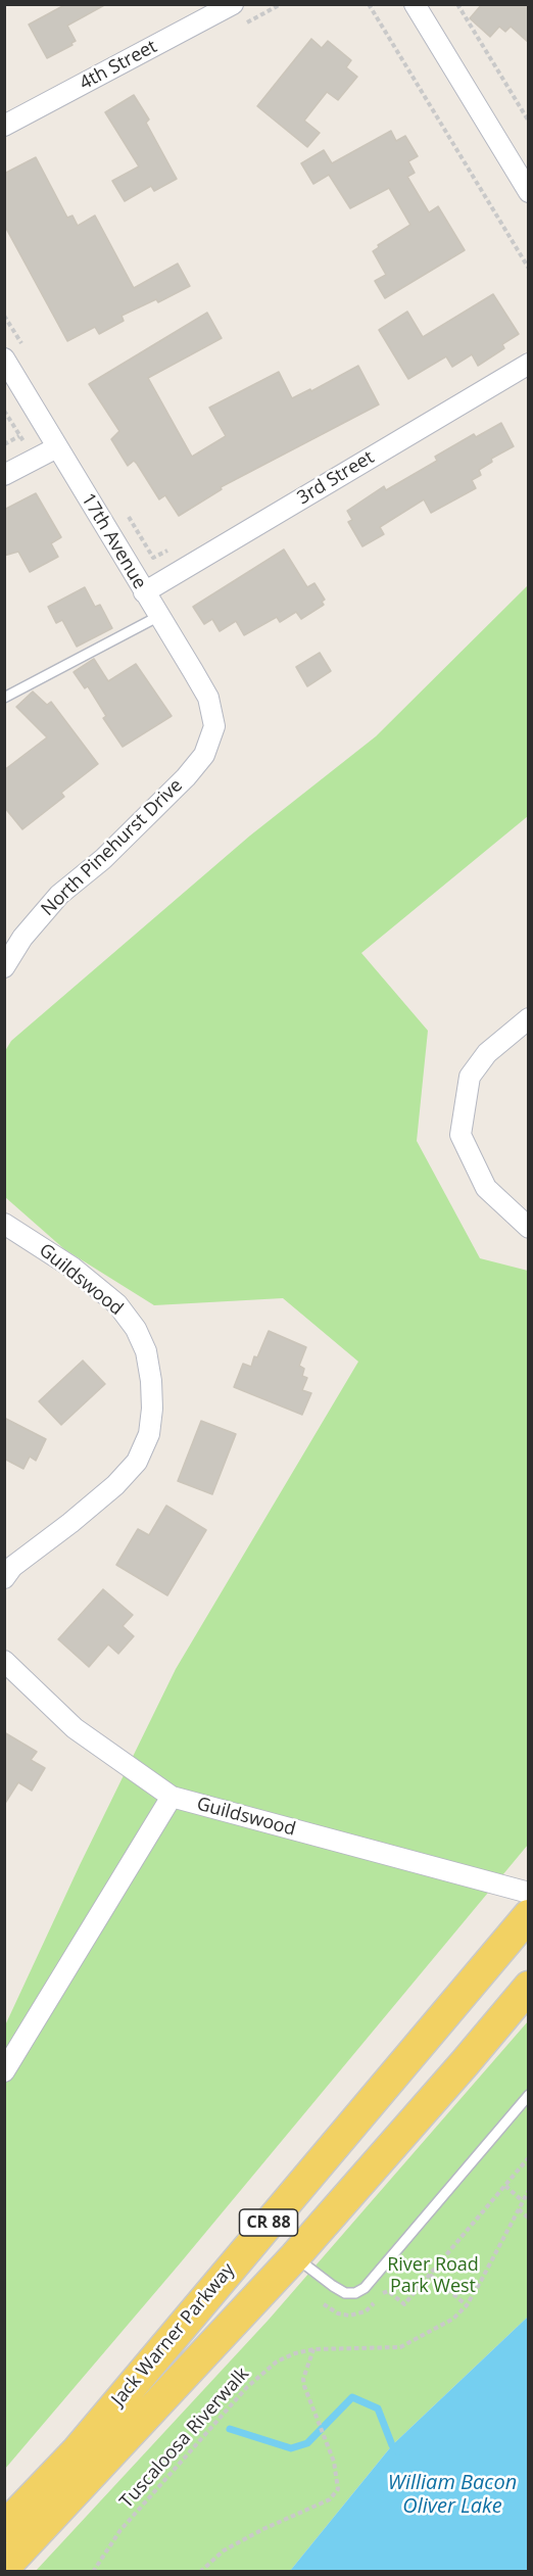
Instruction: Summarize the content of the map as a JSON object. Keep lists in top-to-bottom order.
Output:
{
  "streets": {
    "main road": ["CR 88", "Jack Warner Parkway"],
    "street": [
      "4th Street",
      "3rd Street",
      "17th Avenue",
      "North Pinehurst Drive",
      "Guildswood"
    ],
    "path": ["Tuscaloosa Riverwalk"]
  },
  "crossings": [
    ["3rd Street", "17th Avenue"],
    ["17th Avenue", "North Pinehurst Drive"]
  ],
  "water": ["William Bacon Oliver Lake"],
  "parks": ["River Road Park West"]
}
